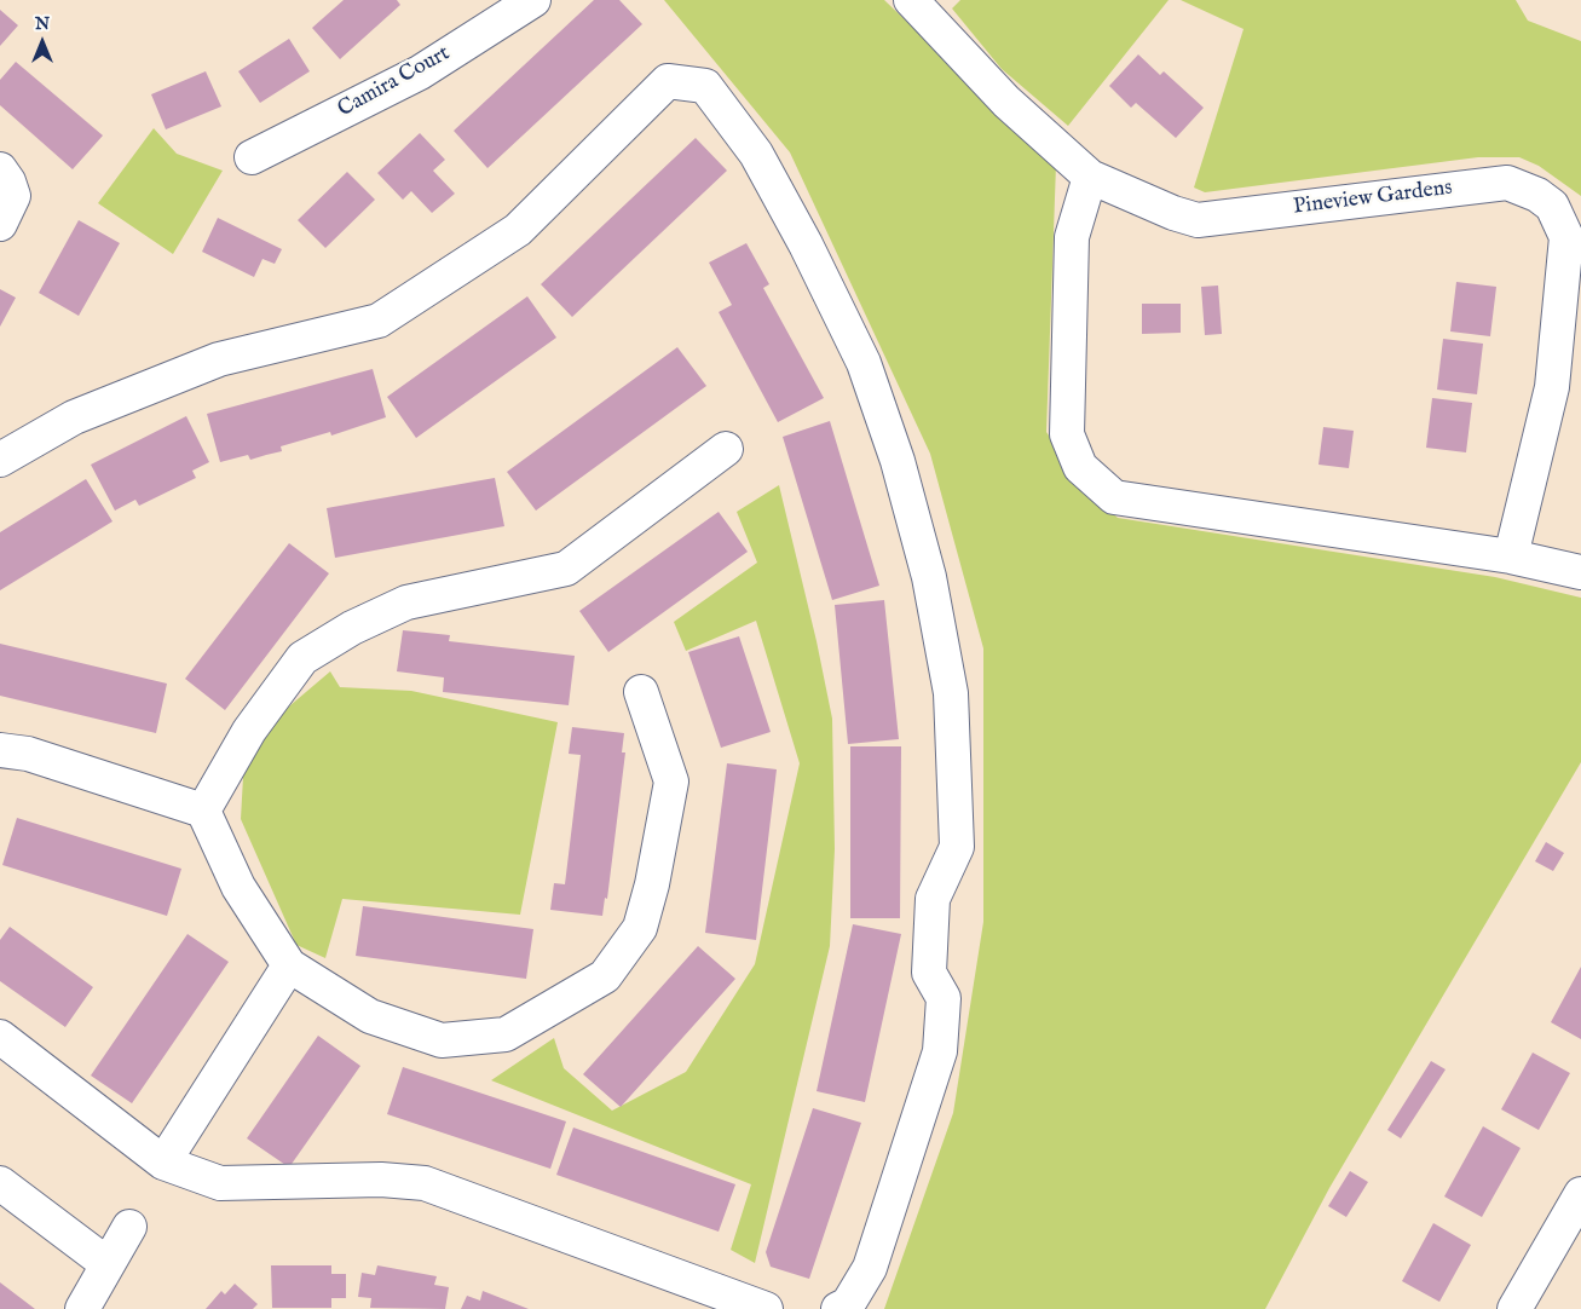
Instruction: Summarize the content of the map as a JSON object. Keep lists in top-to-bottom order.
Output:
{
  "streets": {
    "street": ["Camira Court", "Pineview Gardens"]
  },
  "north": "top"
}
